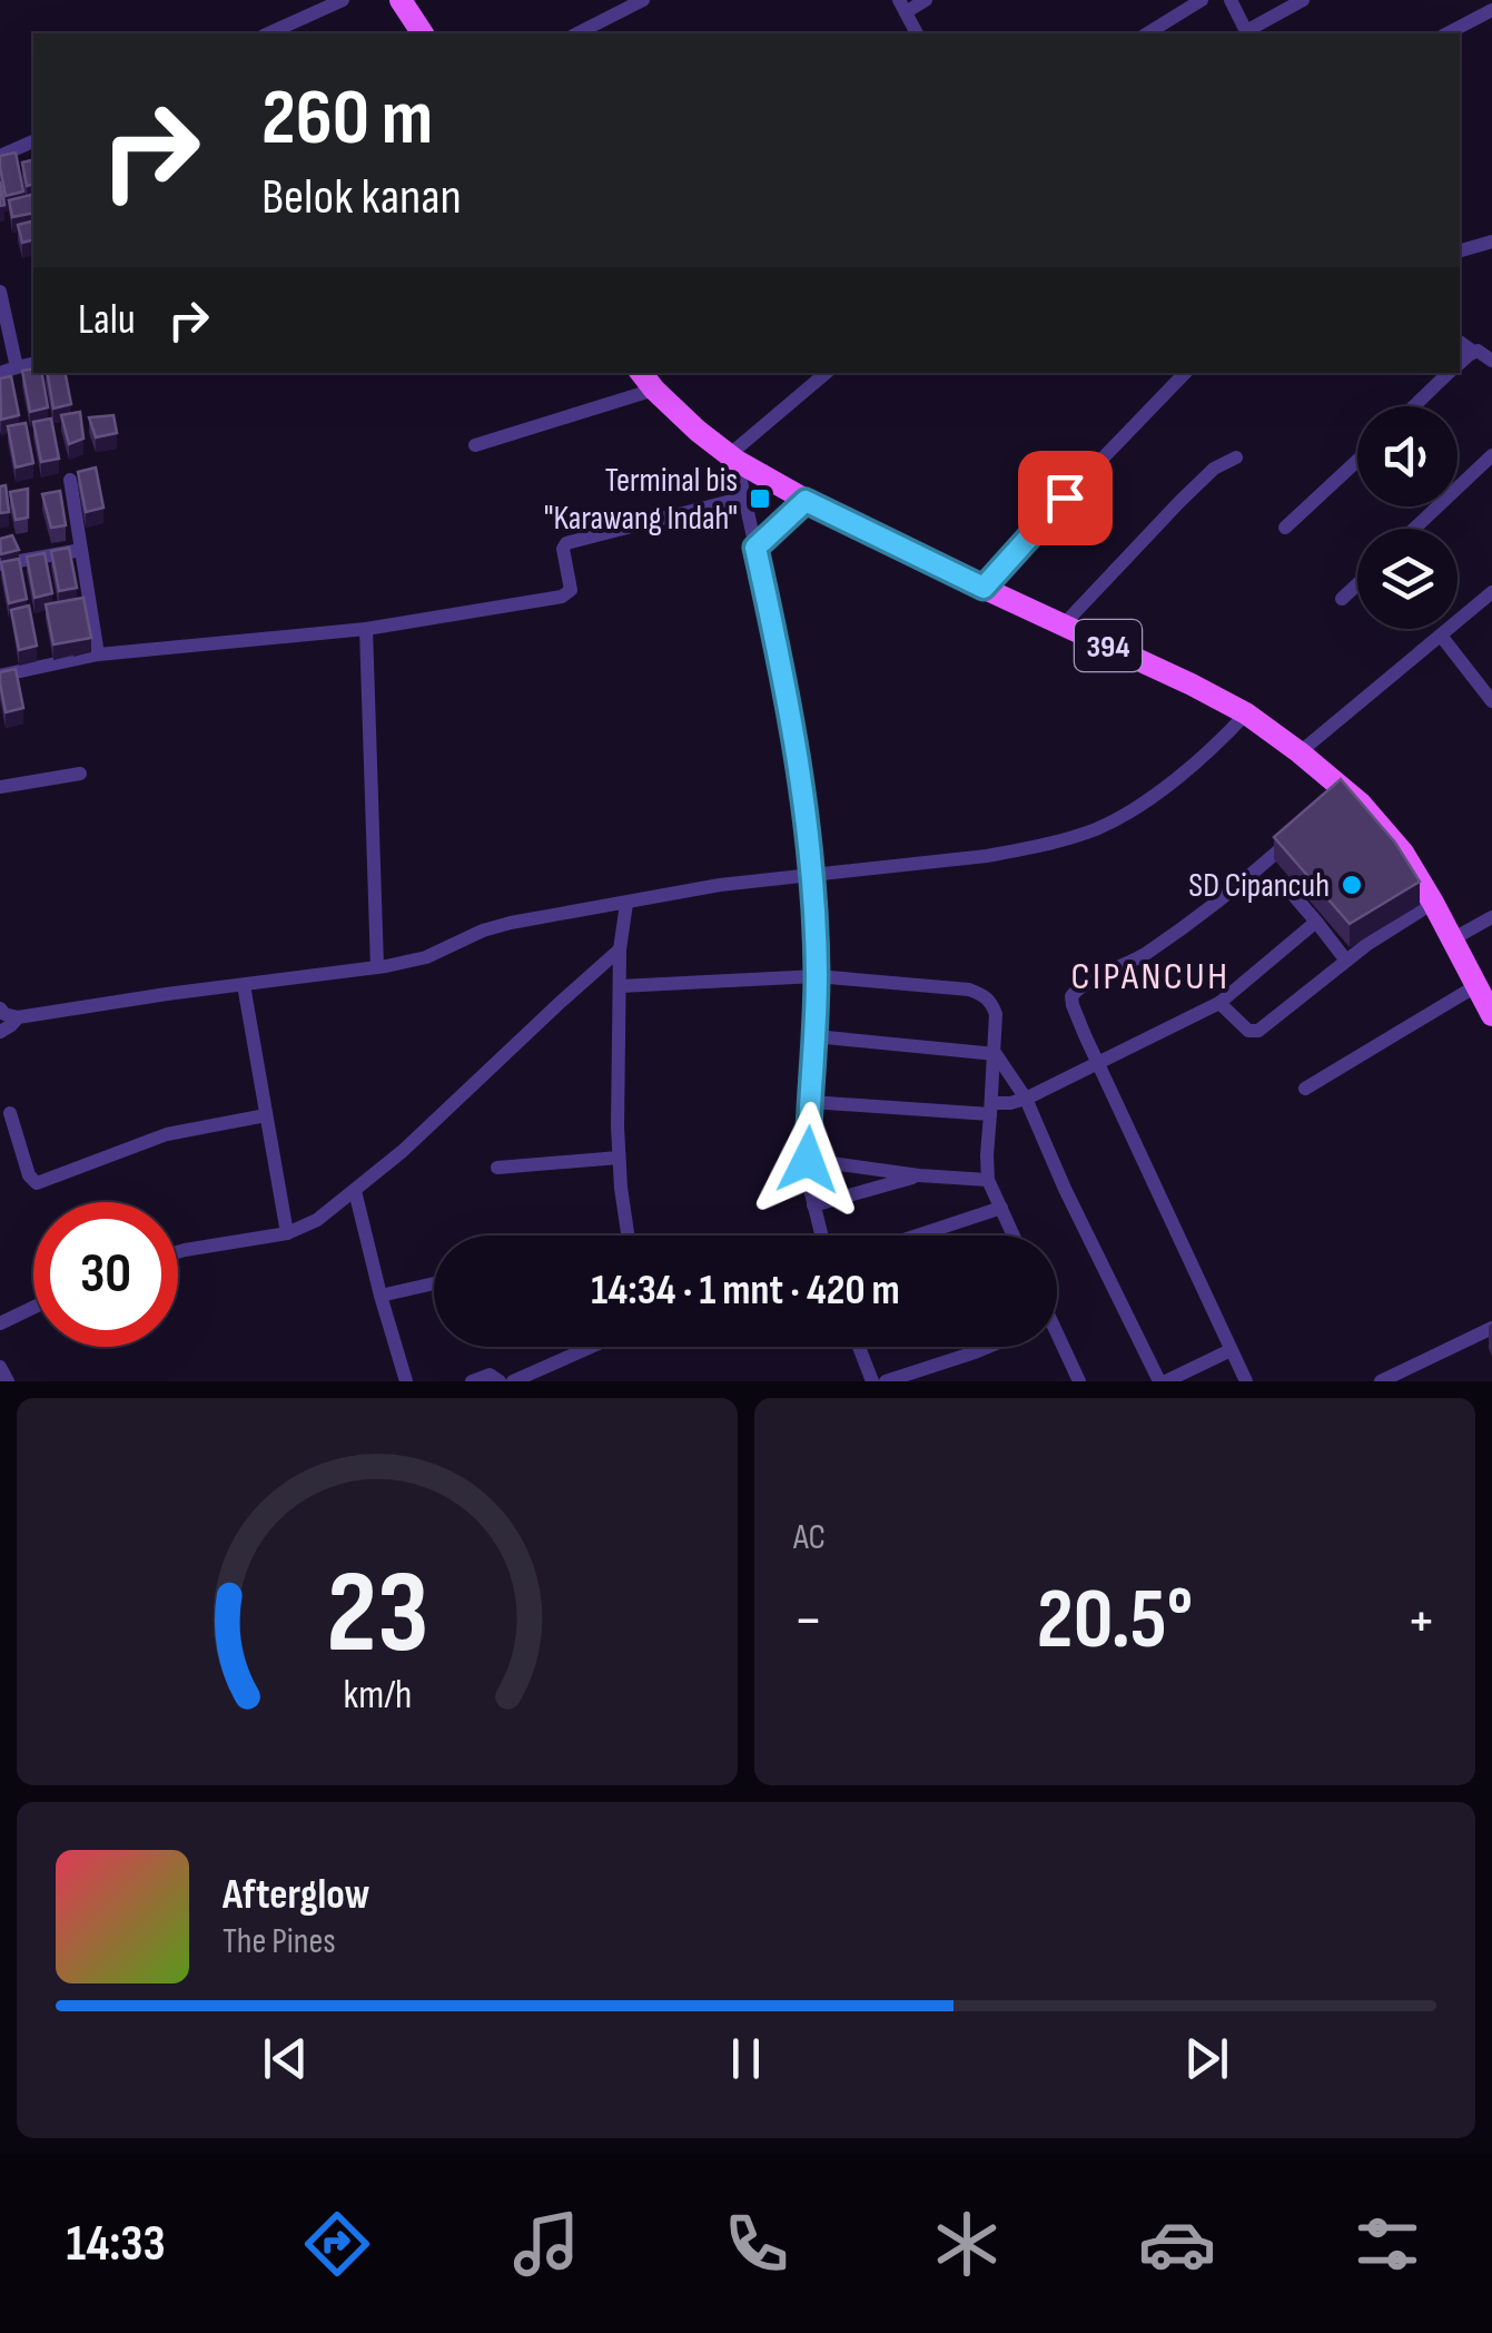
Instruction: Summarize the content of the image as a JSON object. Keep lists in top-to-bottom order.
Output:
{
  "streets": {
    "main road": ["394"]
  },
  "districts": ["CIPANCUH"],
  "places": {
    "transit": ["Terminal bis \"Karawang Indah\""],
    "other": ["SD Cipancuh"]
  },
  "page": {
    "turn": ["260 m", "Belok kanan"],
    "then": "Lalu",
    "limit": "30",
    "trip": "14:34 · 1 mnt · 420 m",
    "tile": "AC",
    "heat": ["−", "20.5°", "+"],
    "song": ["Afterglow", "The Pines"],
    "tabs": "14:33",
    "gauge": ["23", "km/h"]
  }
}
